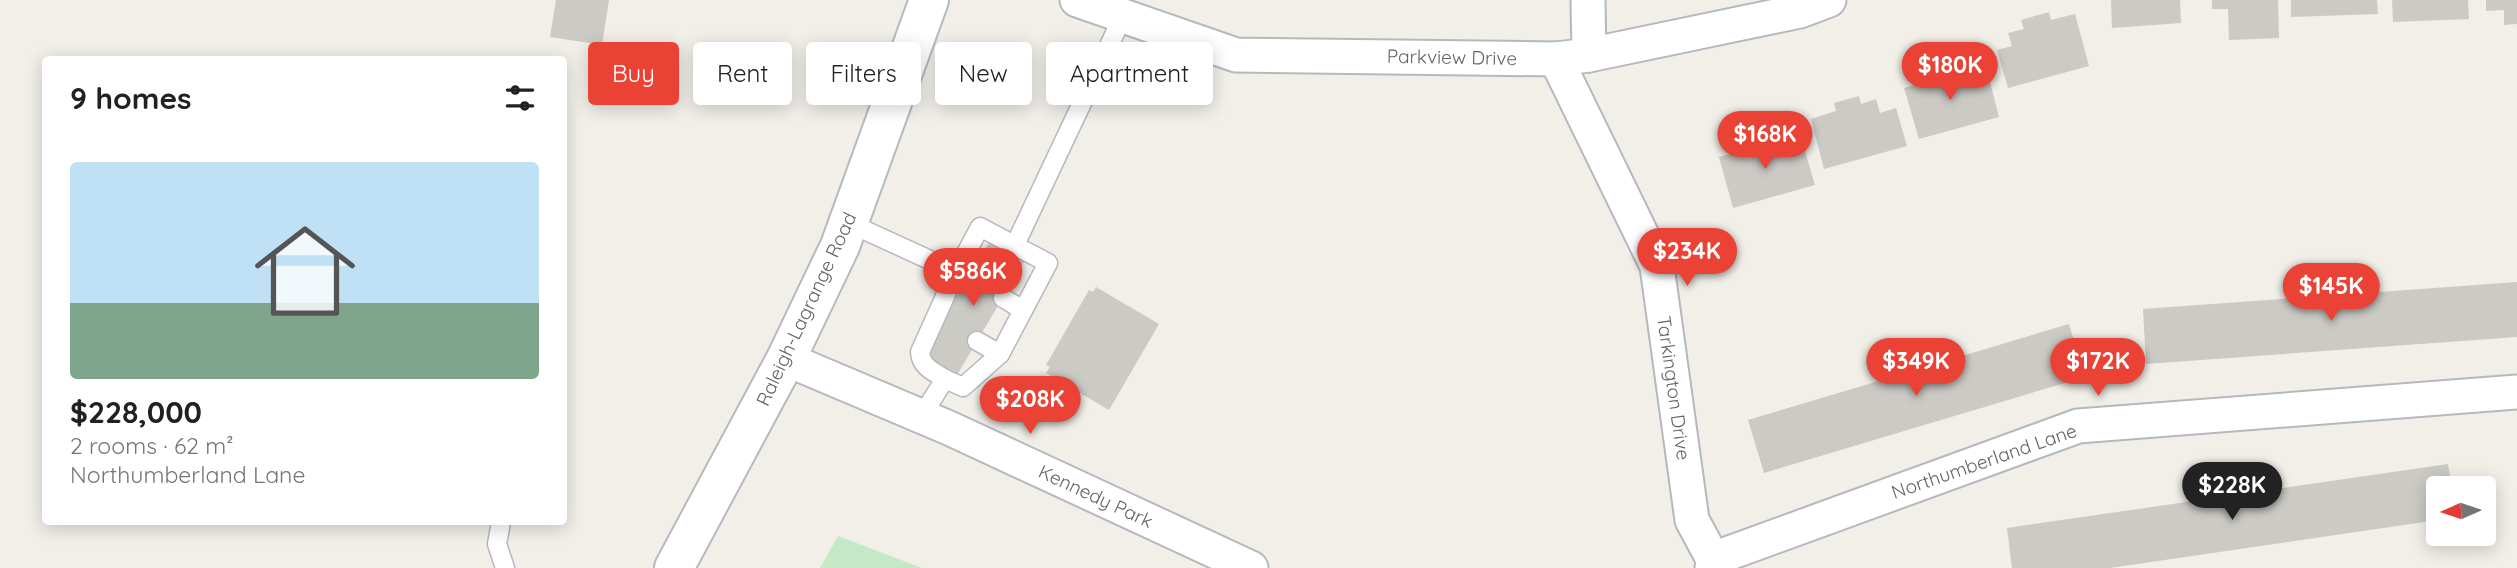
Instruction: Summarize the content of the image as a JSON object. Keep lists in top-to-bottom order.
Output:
{
  "streets": {
    "main road": ["Raleigh-Lagrange Road"],
    "street": [
      "Parkview Drive",
      "Tarkington Drive",
      "Northumberland Lane",
      "Kennedy Park"
    ]
  },
  "crossings": [
    ["Parkview Drive", "Tarkington Drive"],
    ["Raleigh-Lagrange Road", "Kennedy Park"],
    ["Tarkington Drive", "Northumberland Lane"]
  ],
  "north": "left",
  "page": {
    "price": [
      "$180K",
      "$168K",
      "$234K",
      "$586K",
      "$145K",
      "$349K",
      "$172K",
      "$208K",
      "$228K"
    ],
    "chip": [
      "Buy",
      "Rent",
      "Filters",
      "New",
      "Apartment"
    ],
    "heading": "9 homes",
    "list": [
      {
        "name": "$228,000",
        "note": "2 rooms · 62 m² · Northumberland Lane"
      }
    ]
  }
}
